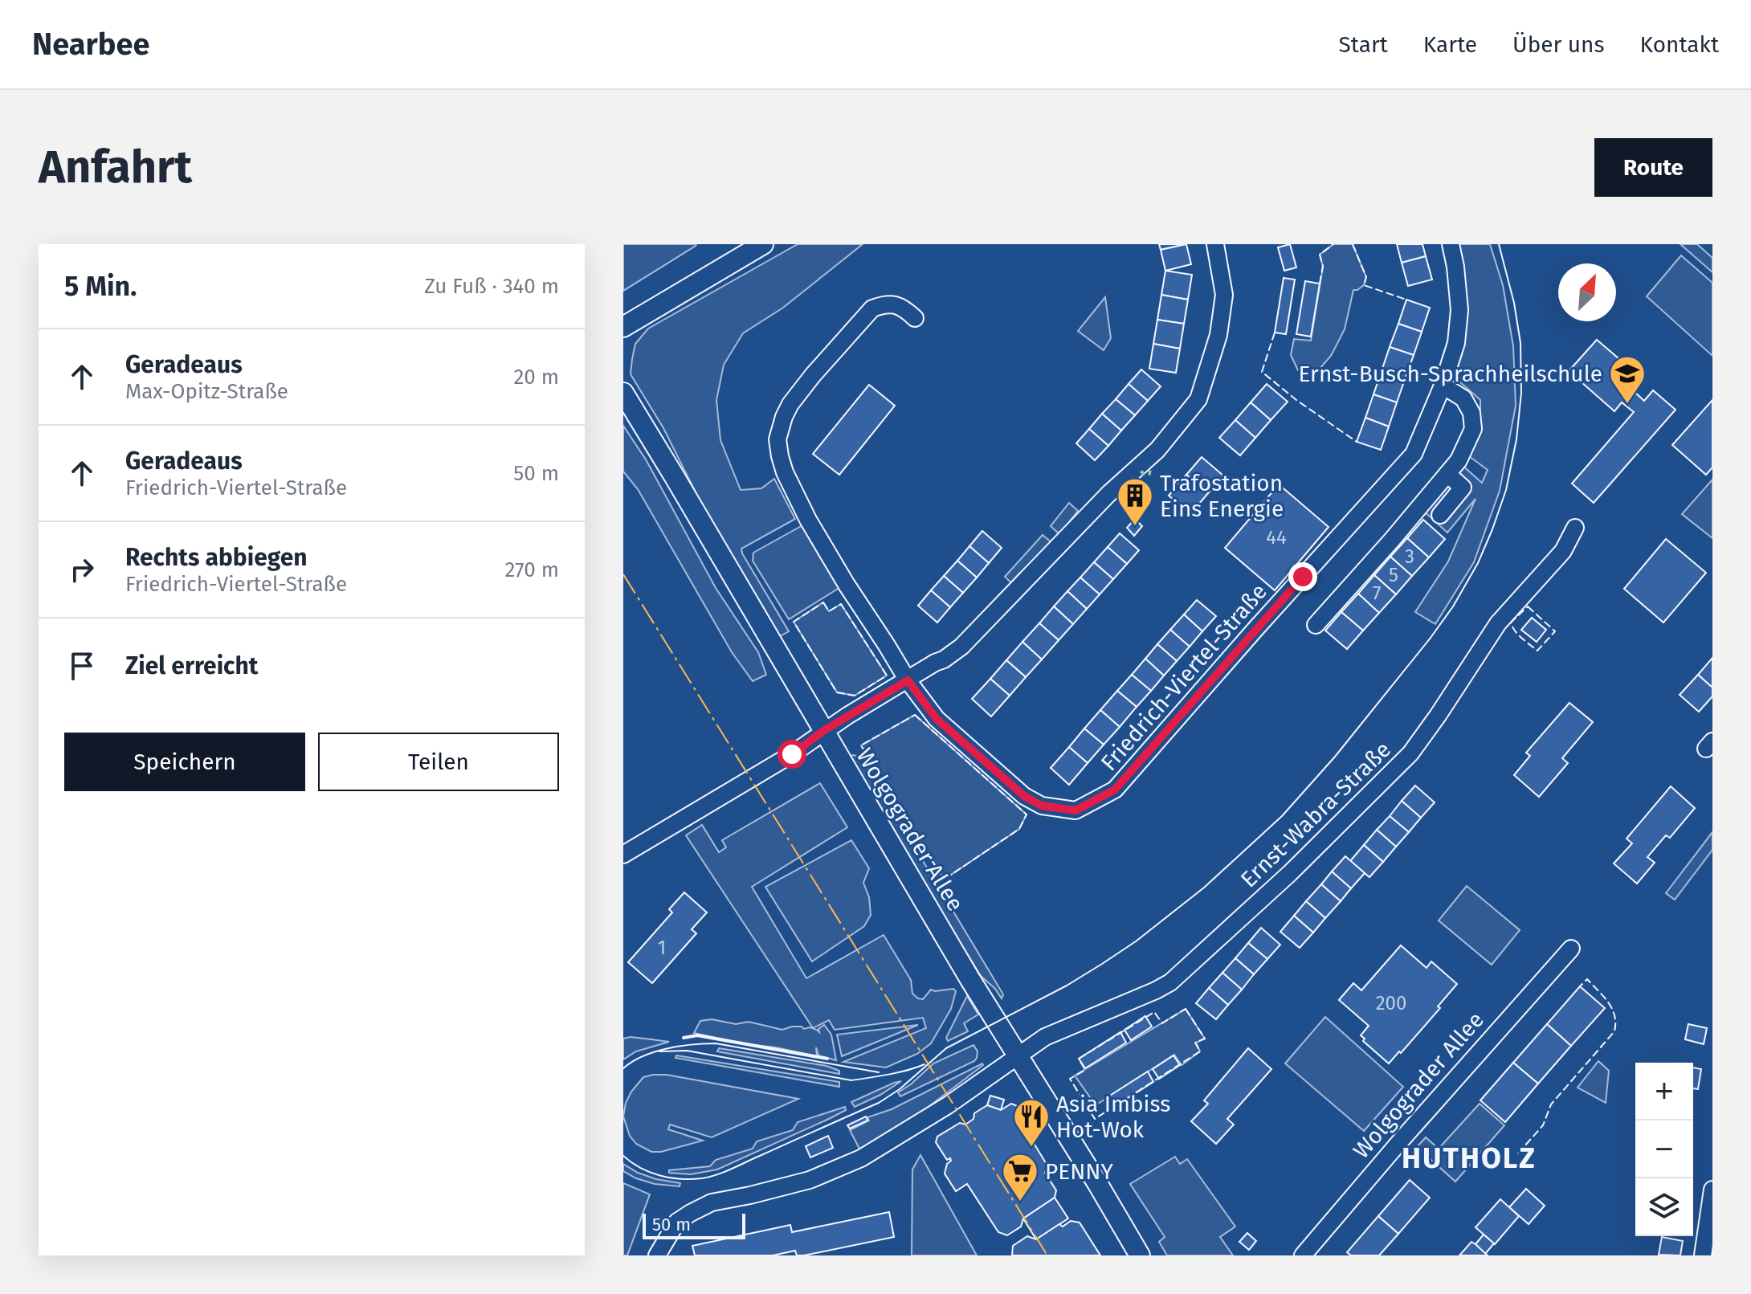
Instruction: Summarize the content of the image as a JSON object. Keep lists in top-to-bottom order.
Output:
{
  "streets": {
    "main road": ["Wolgograder Allee"],
    "street": ["Friedrich-Viertel-Straße", "Ernst-Wabra-Straße"]
  },
  "crossings": [
    ["Ernst-Wabra-Straße", "Wolgograder Allee"]
  ],
  "districts": ["HUTHOLZ"],
  "places": {
    "school or university": ["Ernst-Busch-Sprachheilschule"],
    "building": ["Trafostation Eins Energie"],
    "restaurant": ["Asia Imbiss Hot-Wok"],
    "supermarket": ["PENNY"]
  },
  "house_numbers": [
    "44",
    "3",
    "5",
    "7",
    "1",
    "200"
  ],
  "scale_bar": "50 m",
  "north": "top right",
  "page": {
    "header": "Nearbee",
    "nav": [
      "Start",
      "Karte",
      "Über uns",
      "Kontakt"
    ],
    "buttons": [
      "Route",
      ["Speichern", "Teilen"]
    ],
    "title": "Anfahrt",
    "heading": ["5 Min.", "Zu Fuß · 340 m"],
    "list": [
      ["Geradeaus", "Max-Opitz-Straße", "20 m"],
      ["Geradeaus", "Friedrich-Viertel-Straße", "50 m"],
      ["Rechts abbiegen", "Friedrich-Viertel-Straße", "270 m"],
      "Ziel erreicht"
    ],
    "map_buttons": ["+", "−"],
    "scale": "50 m"
  }
}
